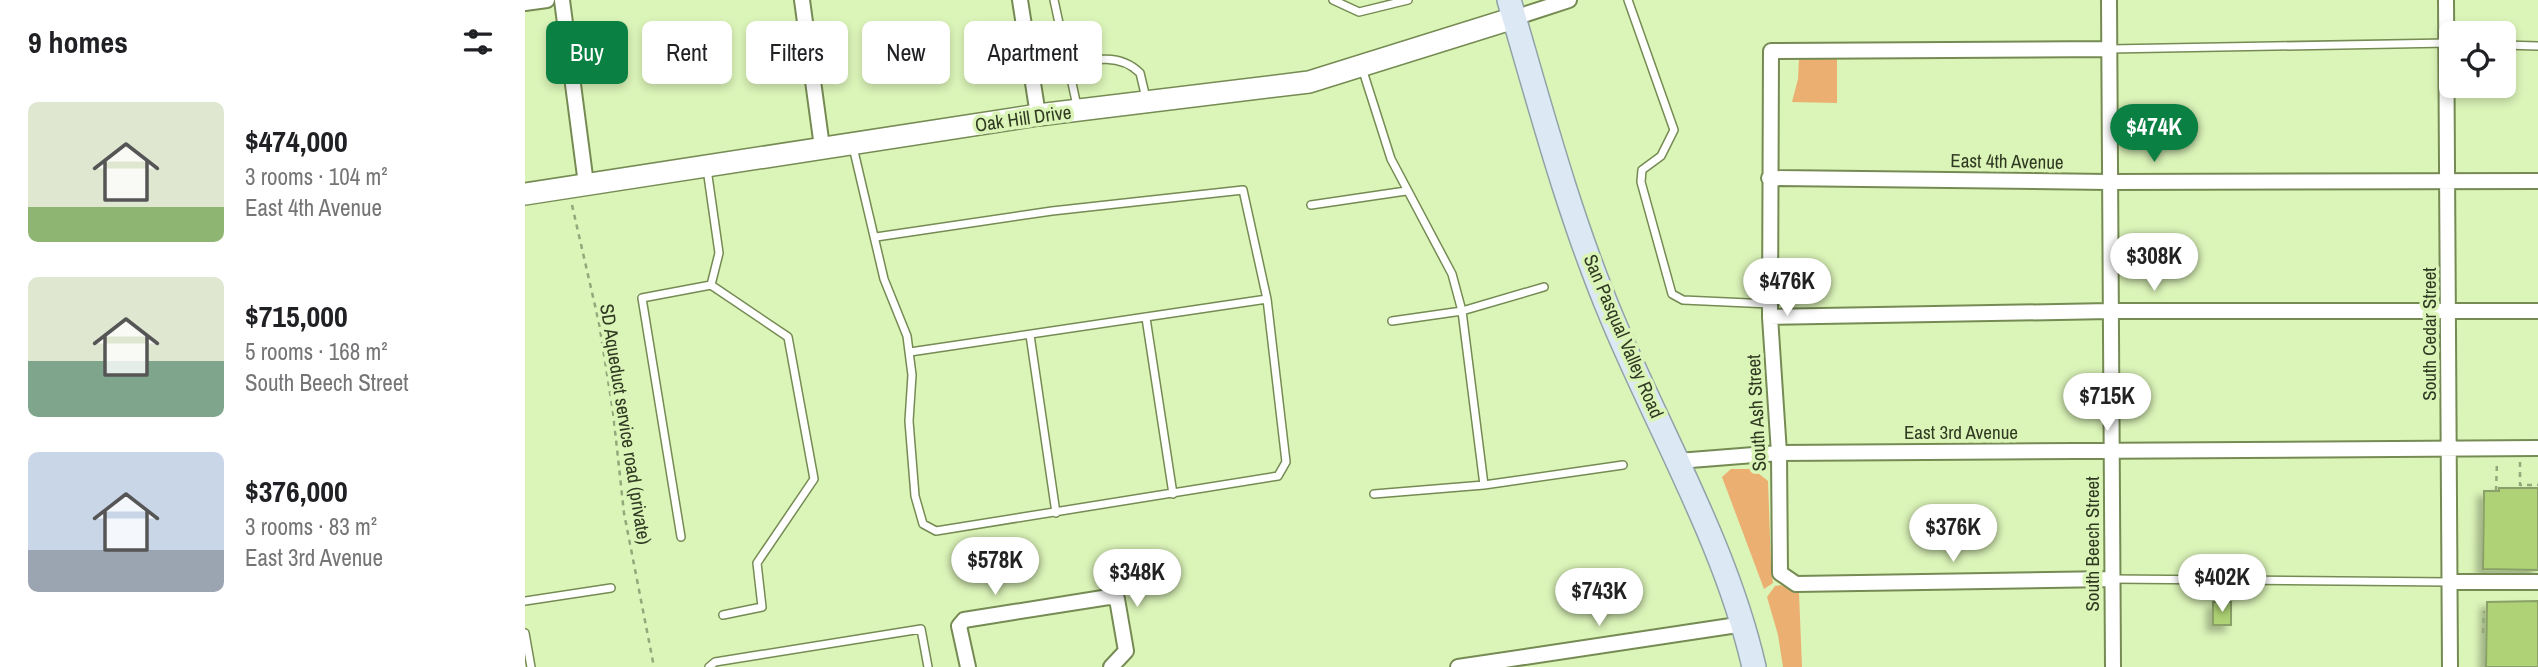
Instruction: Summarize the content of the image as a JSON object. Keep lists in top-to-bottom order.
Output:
{
  "streets": {
    "main road": ["San Pasqual Valley Road"],
    "street": [
      "Oak Hill Drive",
      "East 4th Avenue",
      "South Cedar Street",
      "South Ash Street",
      "East 3rd Avenue",
      "South Beech Street"
    ],
    "path": ["SD Aqueduct service road (private)"]
  },
  "crossings": [
    ["Oak Hill Drive", "San Pasqual Valley Road"],
    ["Oak Hill Drive", "SD Aqueduct service road (private)"],
    ["East 4th Avenue", "South Cedar Street"],
    ["East 4th Avenue", "South Ash Street"],
    ["East 4th Avenue", "South Beech Street"],
    ["South Cedar Street", "East 3rd Avenue"],
    ["San Pasqual Valley Road", "East 3rd Avenue"],
    ["South Ash Street", "East 3rd Avenue"],
    ["South Ash Street", "South Beech Street"],
    ["East 3rd Avenue", "South Beech Street"]
  ],
  "page": {
    "heading": "9 homes",
    "chip": [
      "Buy",
      "Rent",
      "Filters",
      "New",
      "Apartment"
    ],
    "list": [
      {
        "name": "$474,000",
        "note": "3 rooms · 104 m² · East 4th Avenue"
      },
      {
        "name": "$715,000",
        "note": "5 rooms · 168 m² · South Beech Street"
      },
      {
        "name": "$376,000",
        "note": "3 rooms · 83 m² · East 3rd Avenue"
      }
    ],
    "price": [
      "$474K",
      "$308K",
      "$476K",
      "$715K",
      "$376K",
      "$578K",
      "$348K",
      "$402K",
      "$743K"
    ]
  }
}
